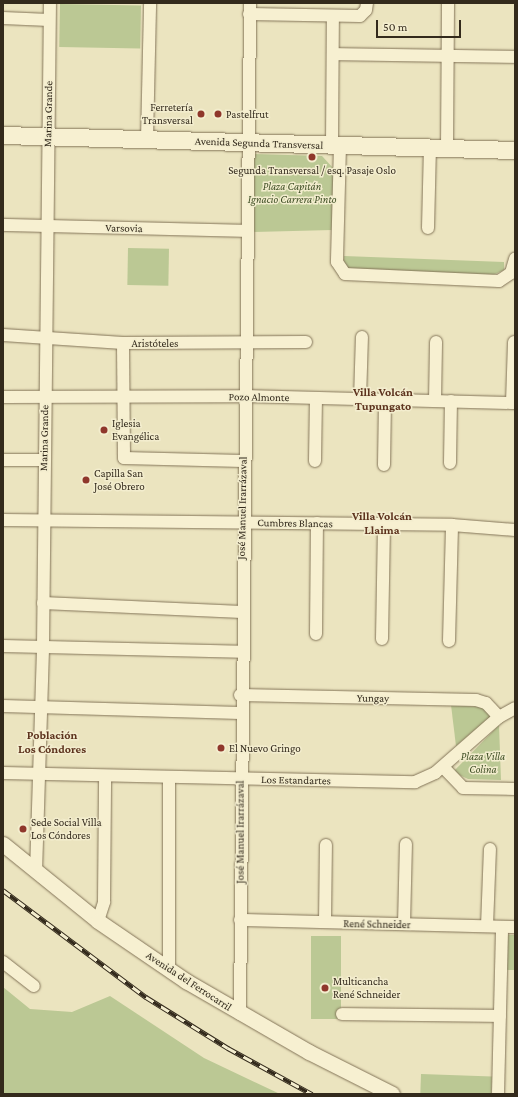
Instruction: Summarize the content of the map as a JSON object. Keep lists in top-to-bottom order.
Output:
{
  "streets": {
    "main road": ["Avenida Segunda Transversal"],
    "street": [
      "Marina Grande",
      "Varsovia",
      "Aristóteles",
      "Pozo Almonte",
      "José Manuel Irarrázaval",
      "Cumbres Blancas",
      "Yungay",
      "Los Estandartes",
      "René Schneider",
      "Avenida del Ferrocarril"
    ]
  },
  "crossings": [
    ["Marina Grande", "Avenida Segunda Transversal"],
    ["Marina Grande", "Varsovia"],
    ["Marina Grande", "Aristóteles"],
    ["Marina Grande", "Pozo Almonte"],
    ["Marina Grande", "Cumbres Blancas"],
    ["Marina Grande", "Los Estandartes"],
    ["Marina Grande", "Avenida del Ferrocarril"],
    ["Avenida Segunda Transversal", "José Manuel Irarrázaval"],
    ["Varsovia", "José Manuel Irarrázaval"],
    ["Aristóteles", "José Manuel Irarrázaval"],
    ["Pozo Almonte", "José Manuel Irarrázaval"],
    ["José Manuel Irarrázaval", "Cumbres Blancas"],
    ["José Manuel Irarrázaval", "Yungay"],
    ["José Manuel Irarrázaval", "Los Estandartes"],
    ["José Manuel Irarrázaval", "René Schneider"],
    ["José Manuel Irarrázaval", "Avenida del Ferrocarril"],
    ["Yungay", "Los Estandartes"]
  ],
  "districts": ["Villa Volcán Tupungato", "Villa Volcán Llaima", "Población Los Cóndores"],
  "parks": ["Plaza Capitán Ignacio Carrera Pinto", "Plaza Villa Colina"],
  "places": [
    "Ferretería Transversal",
    "Pastelfrut",
    "Segunda Transversal / esq. Pasaje Oslo",
    "Iglesia Evangélica",
    "Capilla San José Obrero",
    "El Nuevo Gringo",
    "Sede Social Villa Los Cóndores",
    "Multicancha René Schneider"
  ],
  "scale_bar": "50 m"
}
